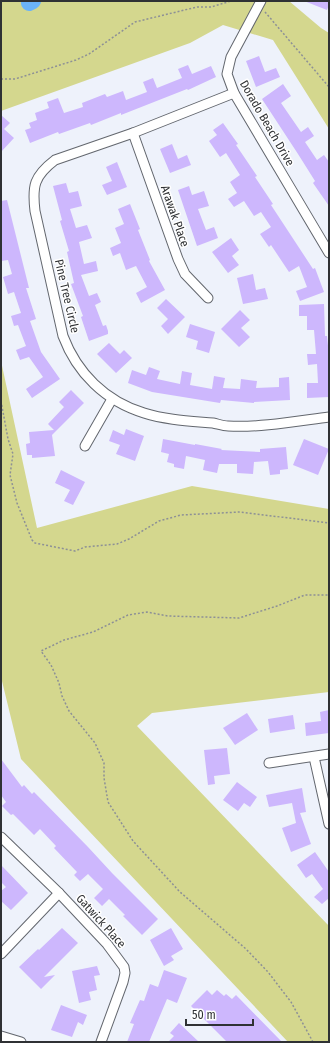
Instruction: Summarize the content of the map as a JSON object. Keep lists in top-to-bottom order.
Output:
{
  "streets": {
    "street": [
      "Dorado Beach Drive",
      "Arawak Place",
      "Pine Tree Circle",
      "Gatwick Place"
    ]
  },
  "crossings": [
    ["Dorado Beach Drive", "Pine Tree Circle"],
    ["Arawak Place", "Pine Tree Circle"]
  ],
  "scale_bar": "50 m"
}
